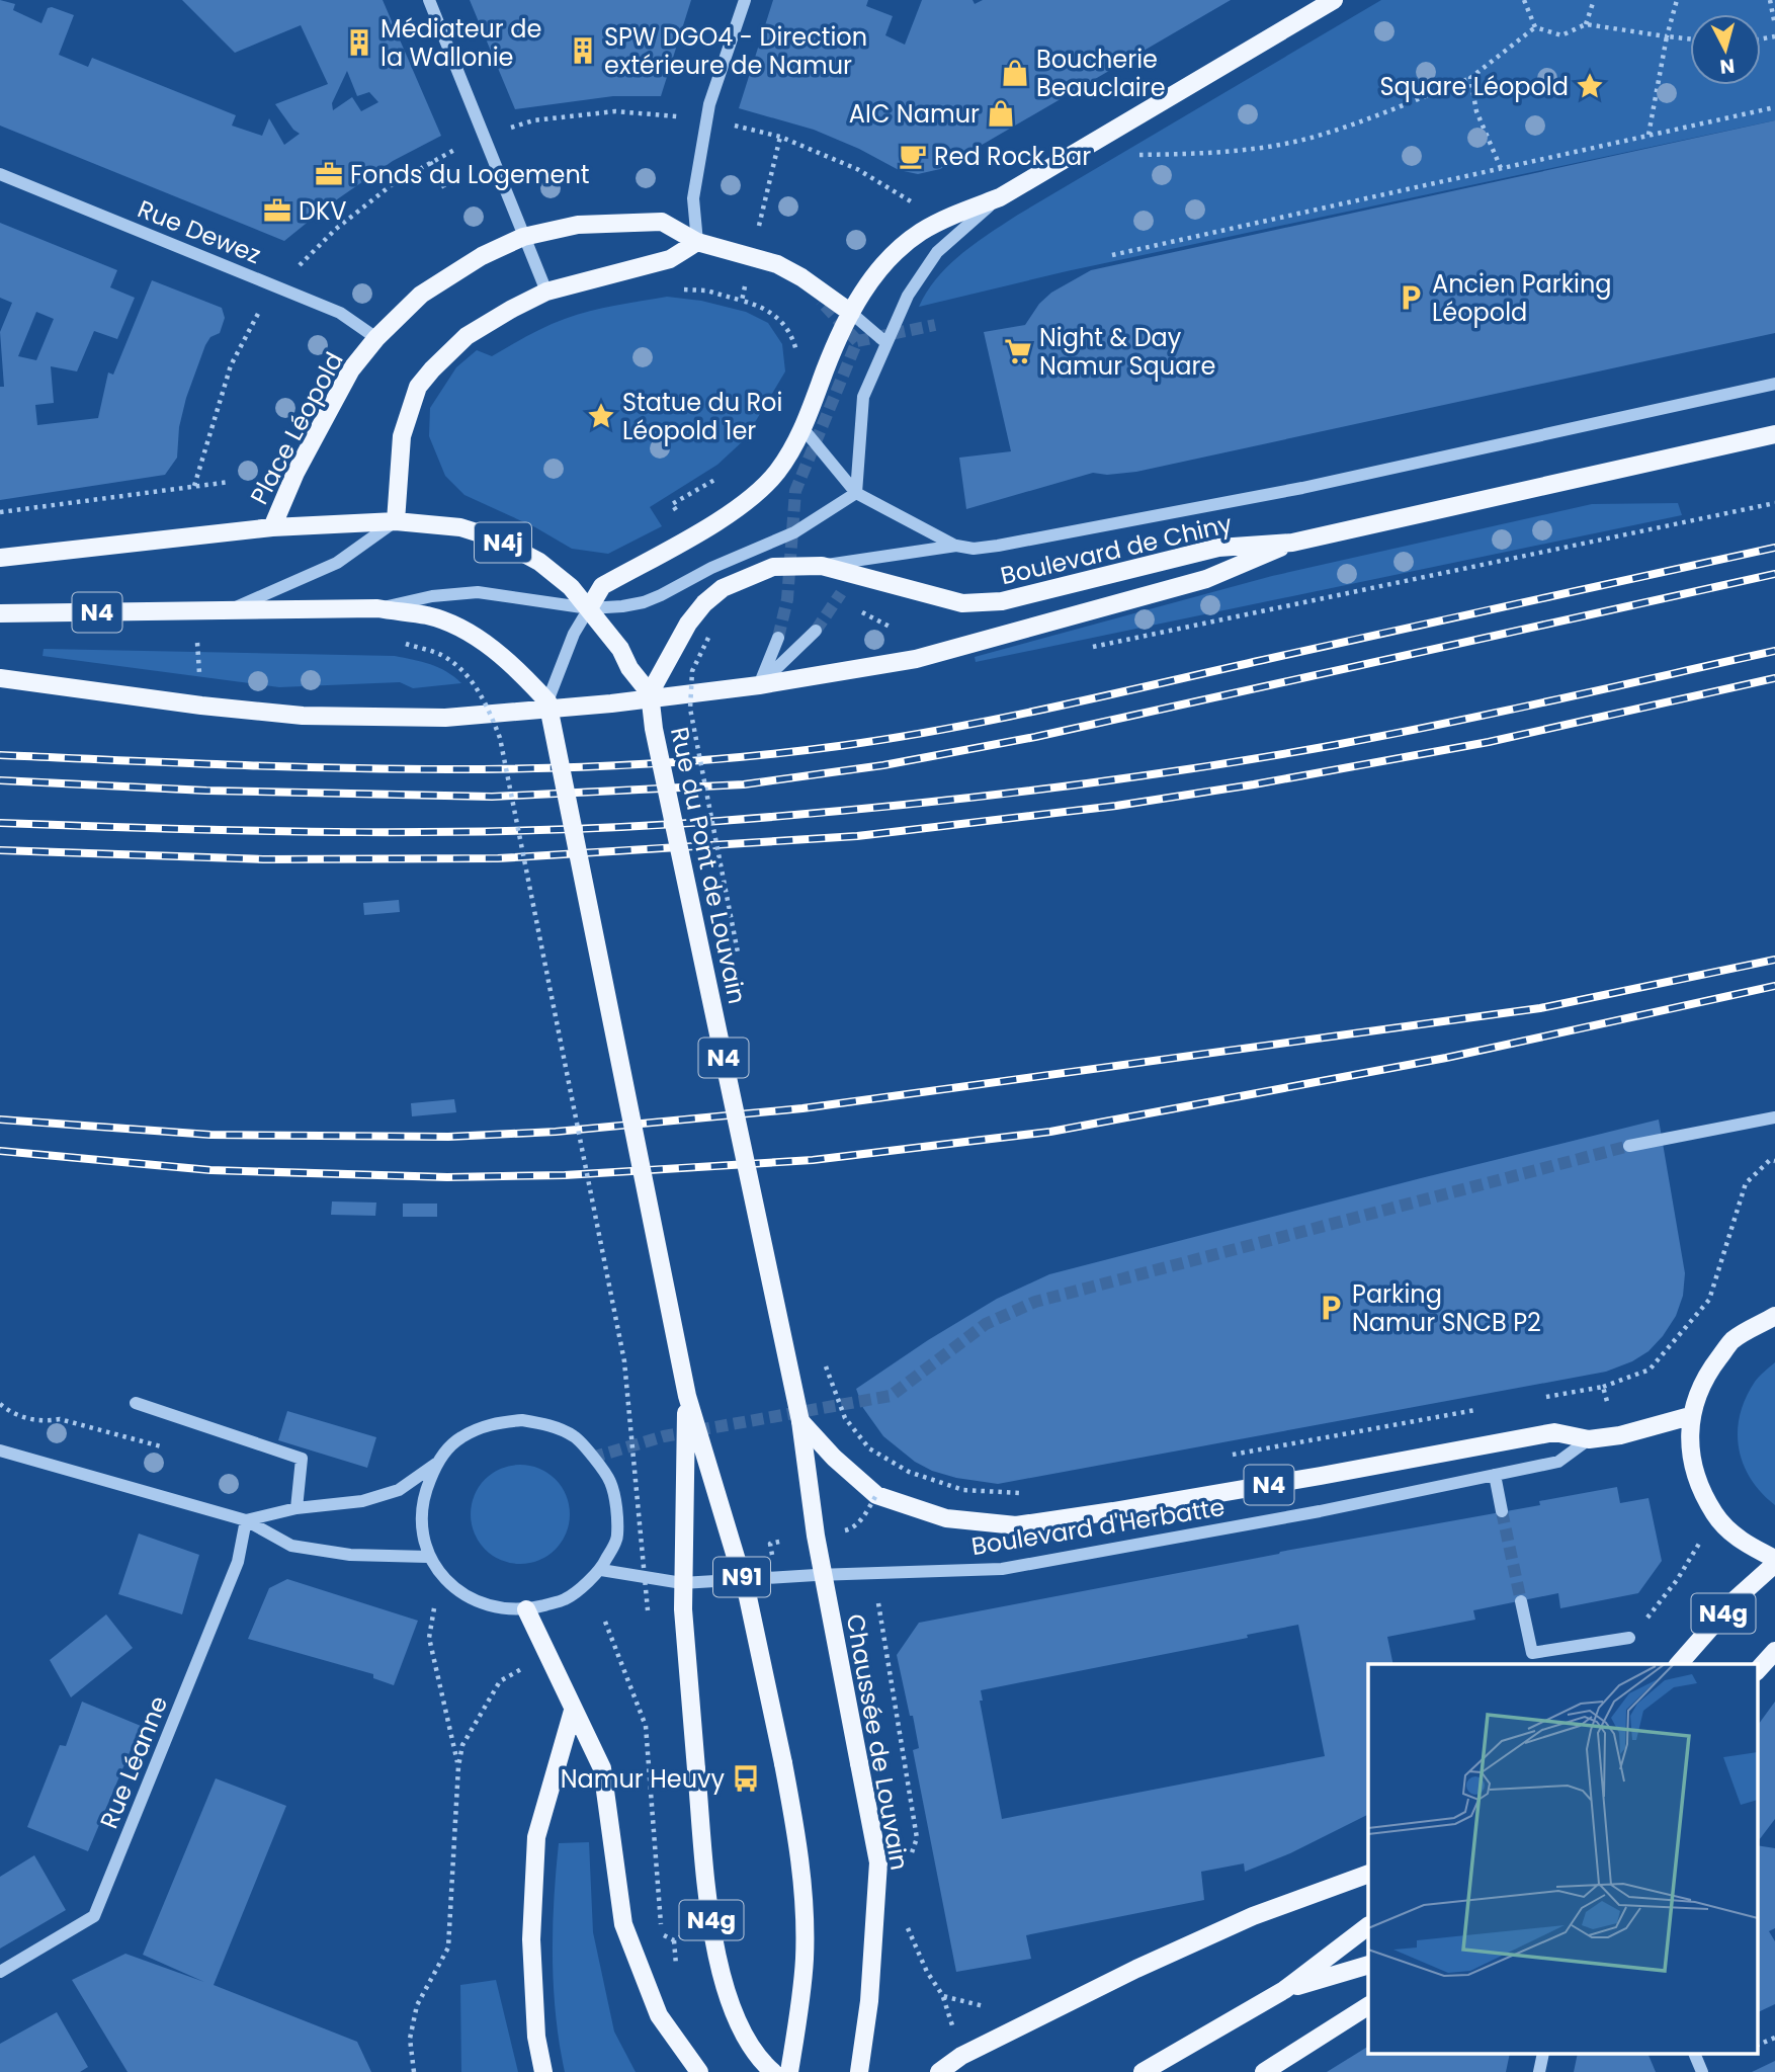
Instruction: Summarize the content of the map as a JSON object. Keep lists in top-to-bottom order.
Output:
{
  "streets": {
    "main road": [
      "Place Léopold",
      "N4j",
      "Boulevard de Chiny",
      "N4",
      "Rue du Pont de Louvain",
      "N91",
      "N4g",
      "Chaussée de Louvain"
    ],
    "street": ["Rue Dewez", "Boulevard d'Herbatte", "Rue Léanne"]
  },
  "crossings": [
    ["Rue Dewez", "Place Léopold"],
    ["Place Léopold", "N4j"],
    ["Place Léopold", "Boulevard de Chiny"],
    ["Place Léopold", "Rue du Pont de Louvain"],
    ["Boulevard de Chiny", "Rue du Pont de Louvain"],
    ["N4", "Rue du Pont de Louvain"],
    ["N4", "Boulevard d'Herbatte"],
    ["N4", "Chaussée de Louvain"],
    ["Rue du Pont de Louvain", "Chaussée de Louvain"],
    ["N91", "N4g"]
  ],
  "places": {
    "building": ["Médiateur de la Wallonie", "SPW DGO4 - Direction extérieure de Namur"],
    "shop": ["Boucherie Beauclaire", "AIC Namur"],
    "place": ["Square Léopold", "Statue du Roi Léopold 1er"],
    "cafe": ["Red Rock Bar"],
    "office": ["Fonds du Logement", "DKV"],
    "parking": ["Ancien Parking Léopold", "Parking Namur SNCB P2"],
    "supermarket": ["Night & Day Namur Square"],
    "bus stop": ["Namur Heuvy"]
  },
  "north": "bottom"
}
